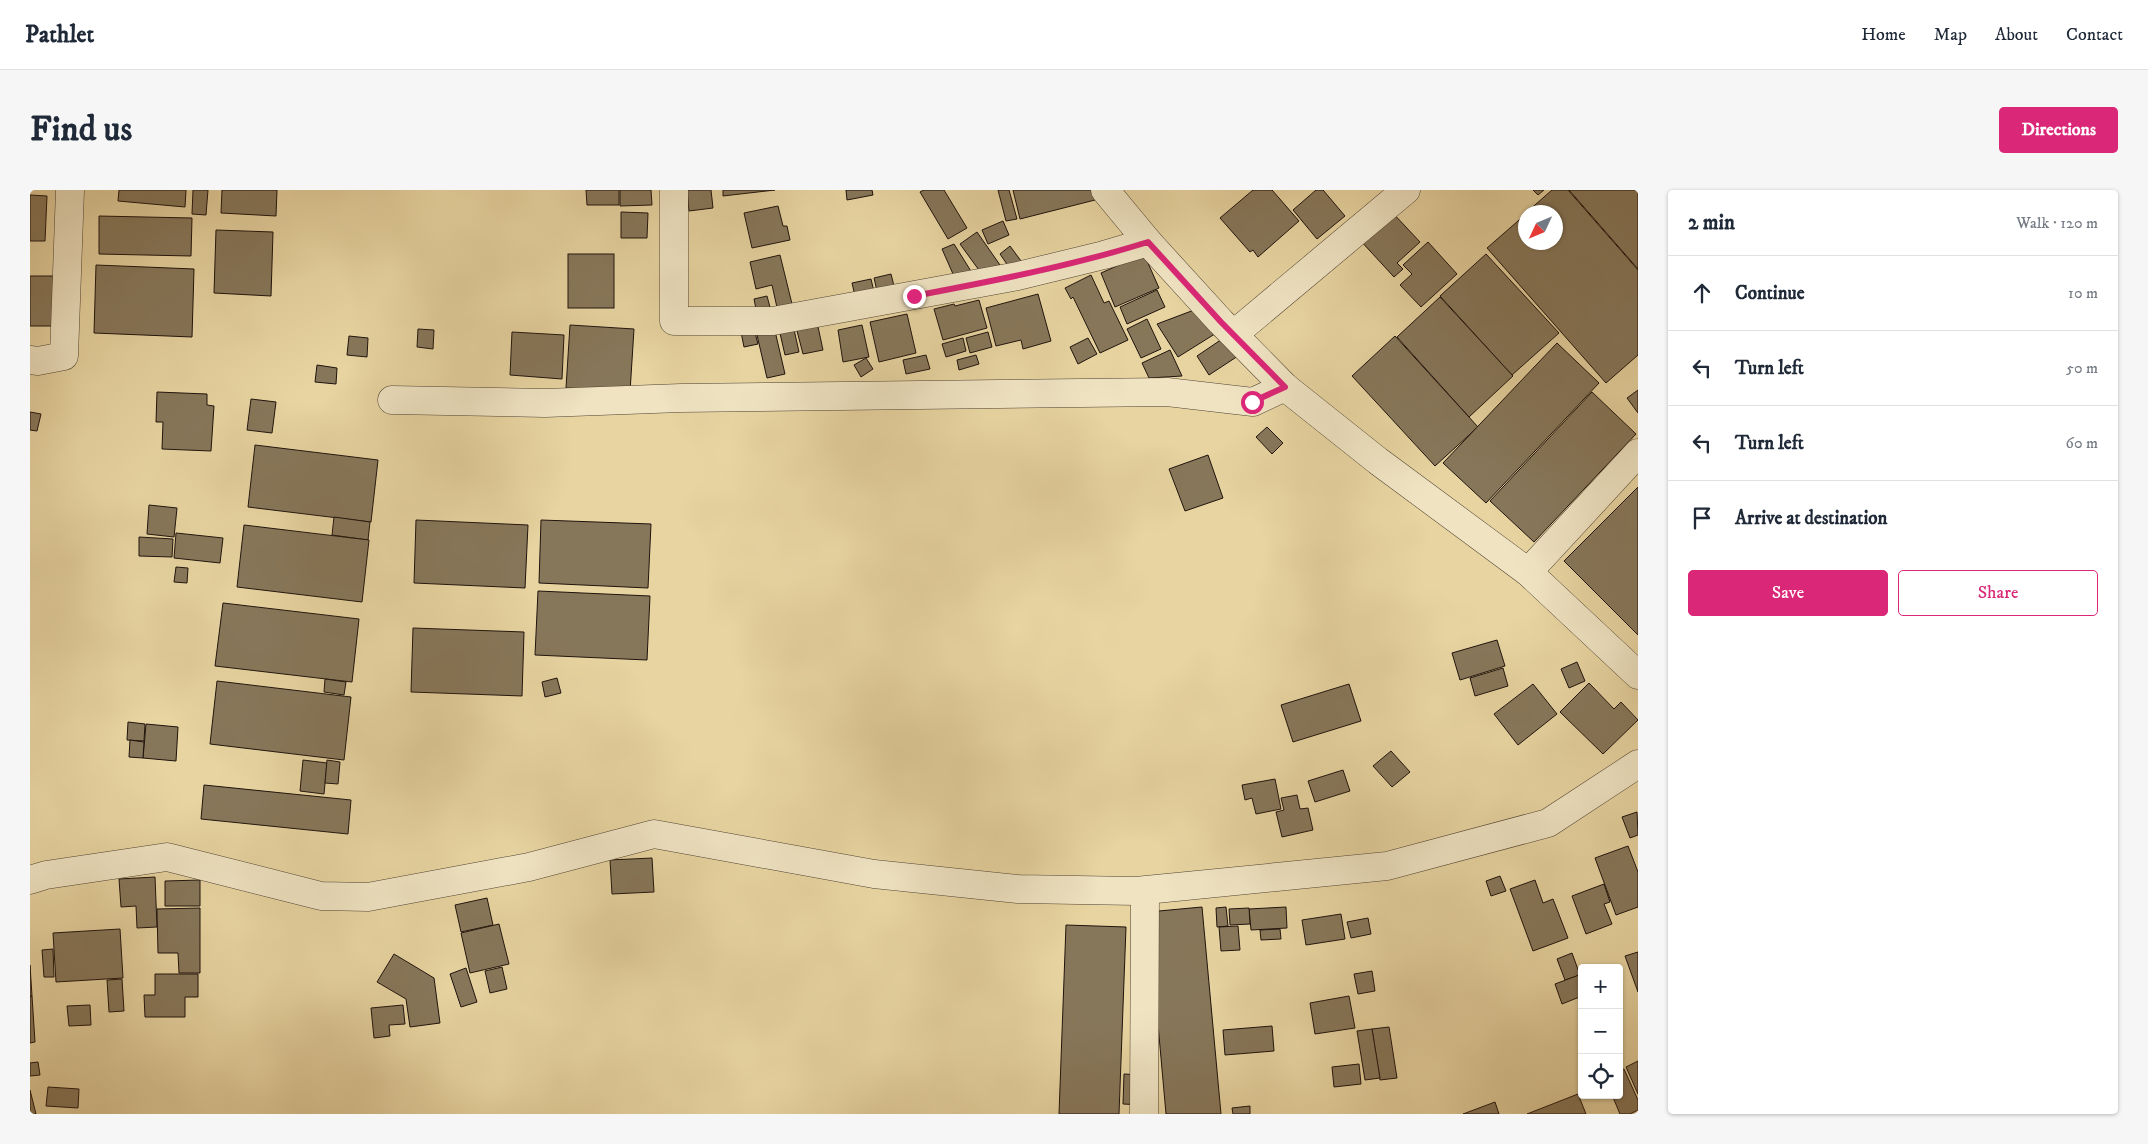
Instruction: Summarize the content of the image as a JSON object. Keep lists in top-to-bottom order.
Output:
{
  "north": "bottom left",
  "page": {
    "header": "Pathlet",
    "nav": [
      "Home",
      "Map",
      "About",
      "Contact"
    ],
    "buttons": [
      "Directions",
      ["Save", "Share"]
    ],
    "title": "Find us",
    "heading": ["2 min", "Walk · 120 m"],
    "list": [
      ["Continue", "10 m"],
      ["Turn left", "50 m"],
      ["Turn left", "60 m"],
      "Arrive at destination"
    ],
    "map_buttons": ["+", "−"]
  }
}
